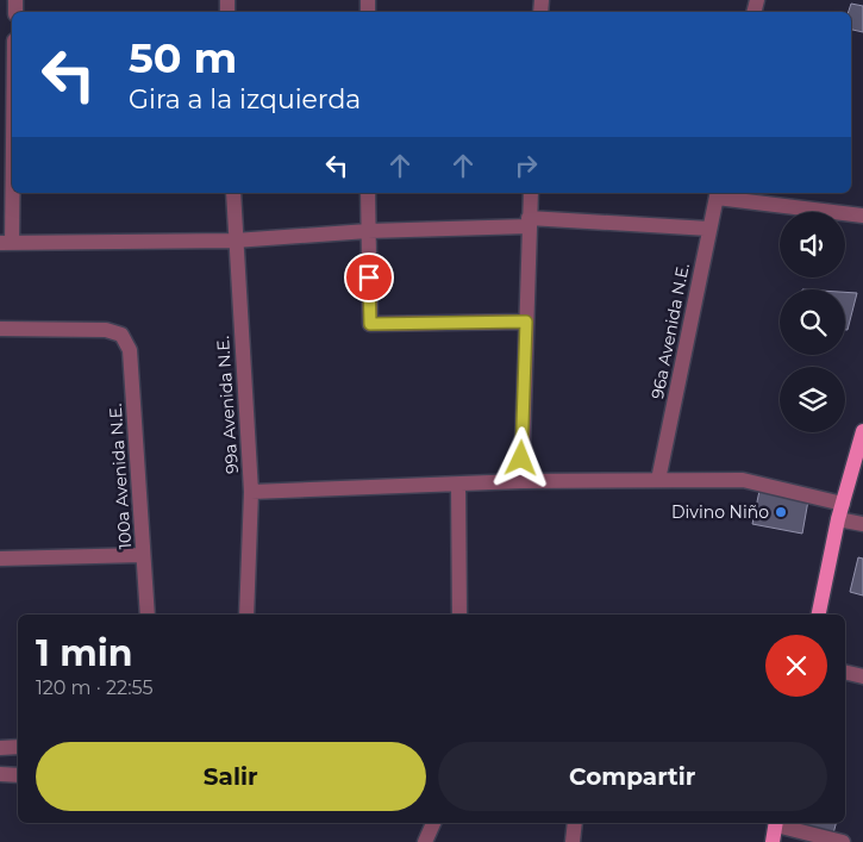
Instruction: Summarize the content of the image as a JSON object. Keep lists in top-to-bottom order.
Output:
{
  "streets": {
    "street": ["96a Avenida N.E.", "99a Avenida N.E.", "100a Avenida N.E."]
  },
  "places": ["Divino Niño"],
  "page": {
    "turn": ["50 m", "Gira a la izquierda"],
    "heading": ["1 min", "120 m · 22:55"],
    "buttons": ["Salir", "Compartir"]
  }
}
